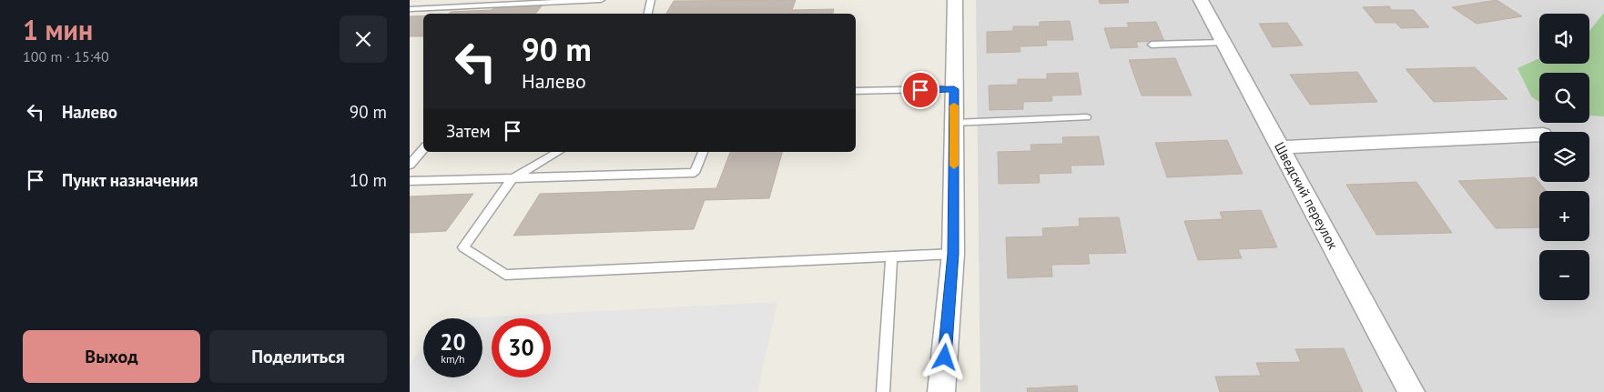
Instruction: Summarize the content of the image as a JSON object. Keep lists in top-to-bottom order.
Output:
{
  "streets": {
    "street": ["Шведский переулок"]
  },
  "page": {
    "heading": ["1 мин", "100 m · 15:40"],
    "map_buttons": ["+", "−"],
    "turn": ["90 m", "Налево"],
    "list": [
      {
        "name": "Налево",
        "value": "90 m"
      },
      {
        "name": "Пункт назначения",
        "value": "10 m"
      }
    ],
    "then": "Затем",
    "speed": "20 km/h",
    "limit": "30",
    "buttons": ["Выход", "Поделиться"]
  }
}
